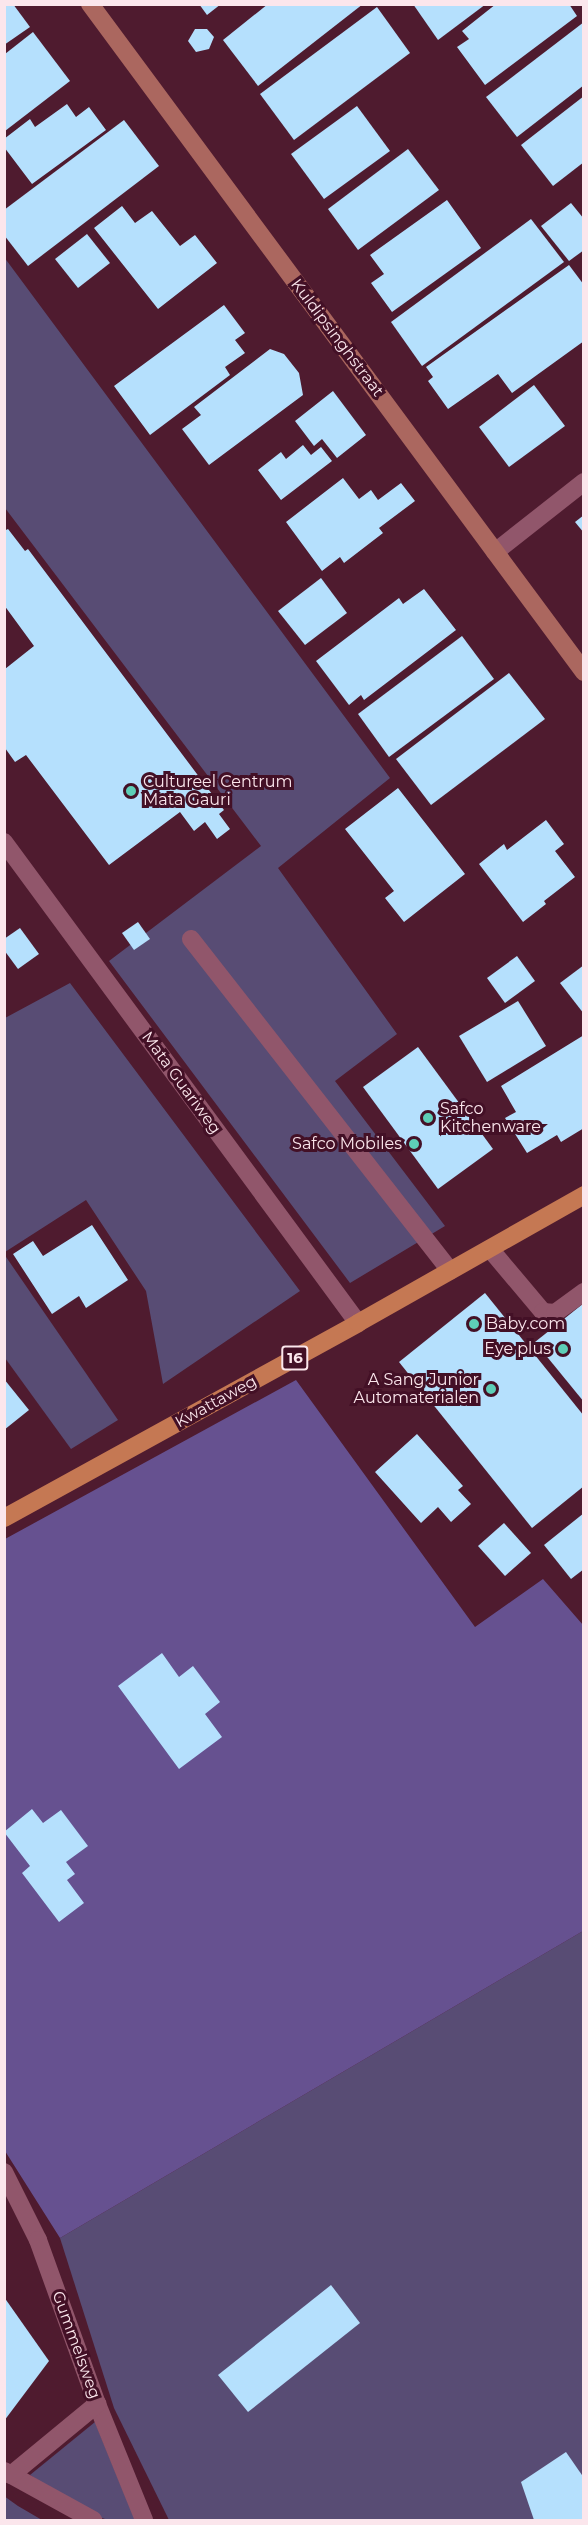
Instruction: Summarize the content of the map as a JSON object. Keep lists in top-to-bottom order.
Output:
{
  "streets": {
    "main road": ["16", "Kwattaweg"],
    "street": ["Kuldipsinghstraat", "Mata Guariweg", "Gummelsweg"]
  },
  "crossings": [
    ["Mata Guariweg", "Kwattaweg"]
  ],
  "places": [
    "Cultureel Centrum Mata Gauri",
    "Safco Kitchenware",
    "Safco Mobiles",
    "Baby.com",
    "Eye plus",
    "A Sang Junior Automaterialen"
  ]
}
